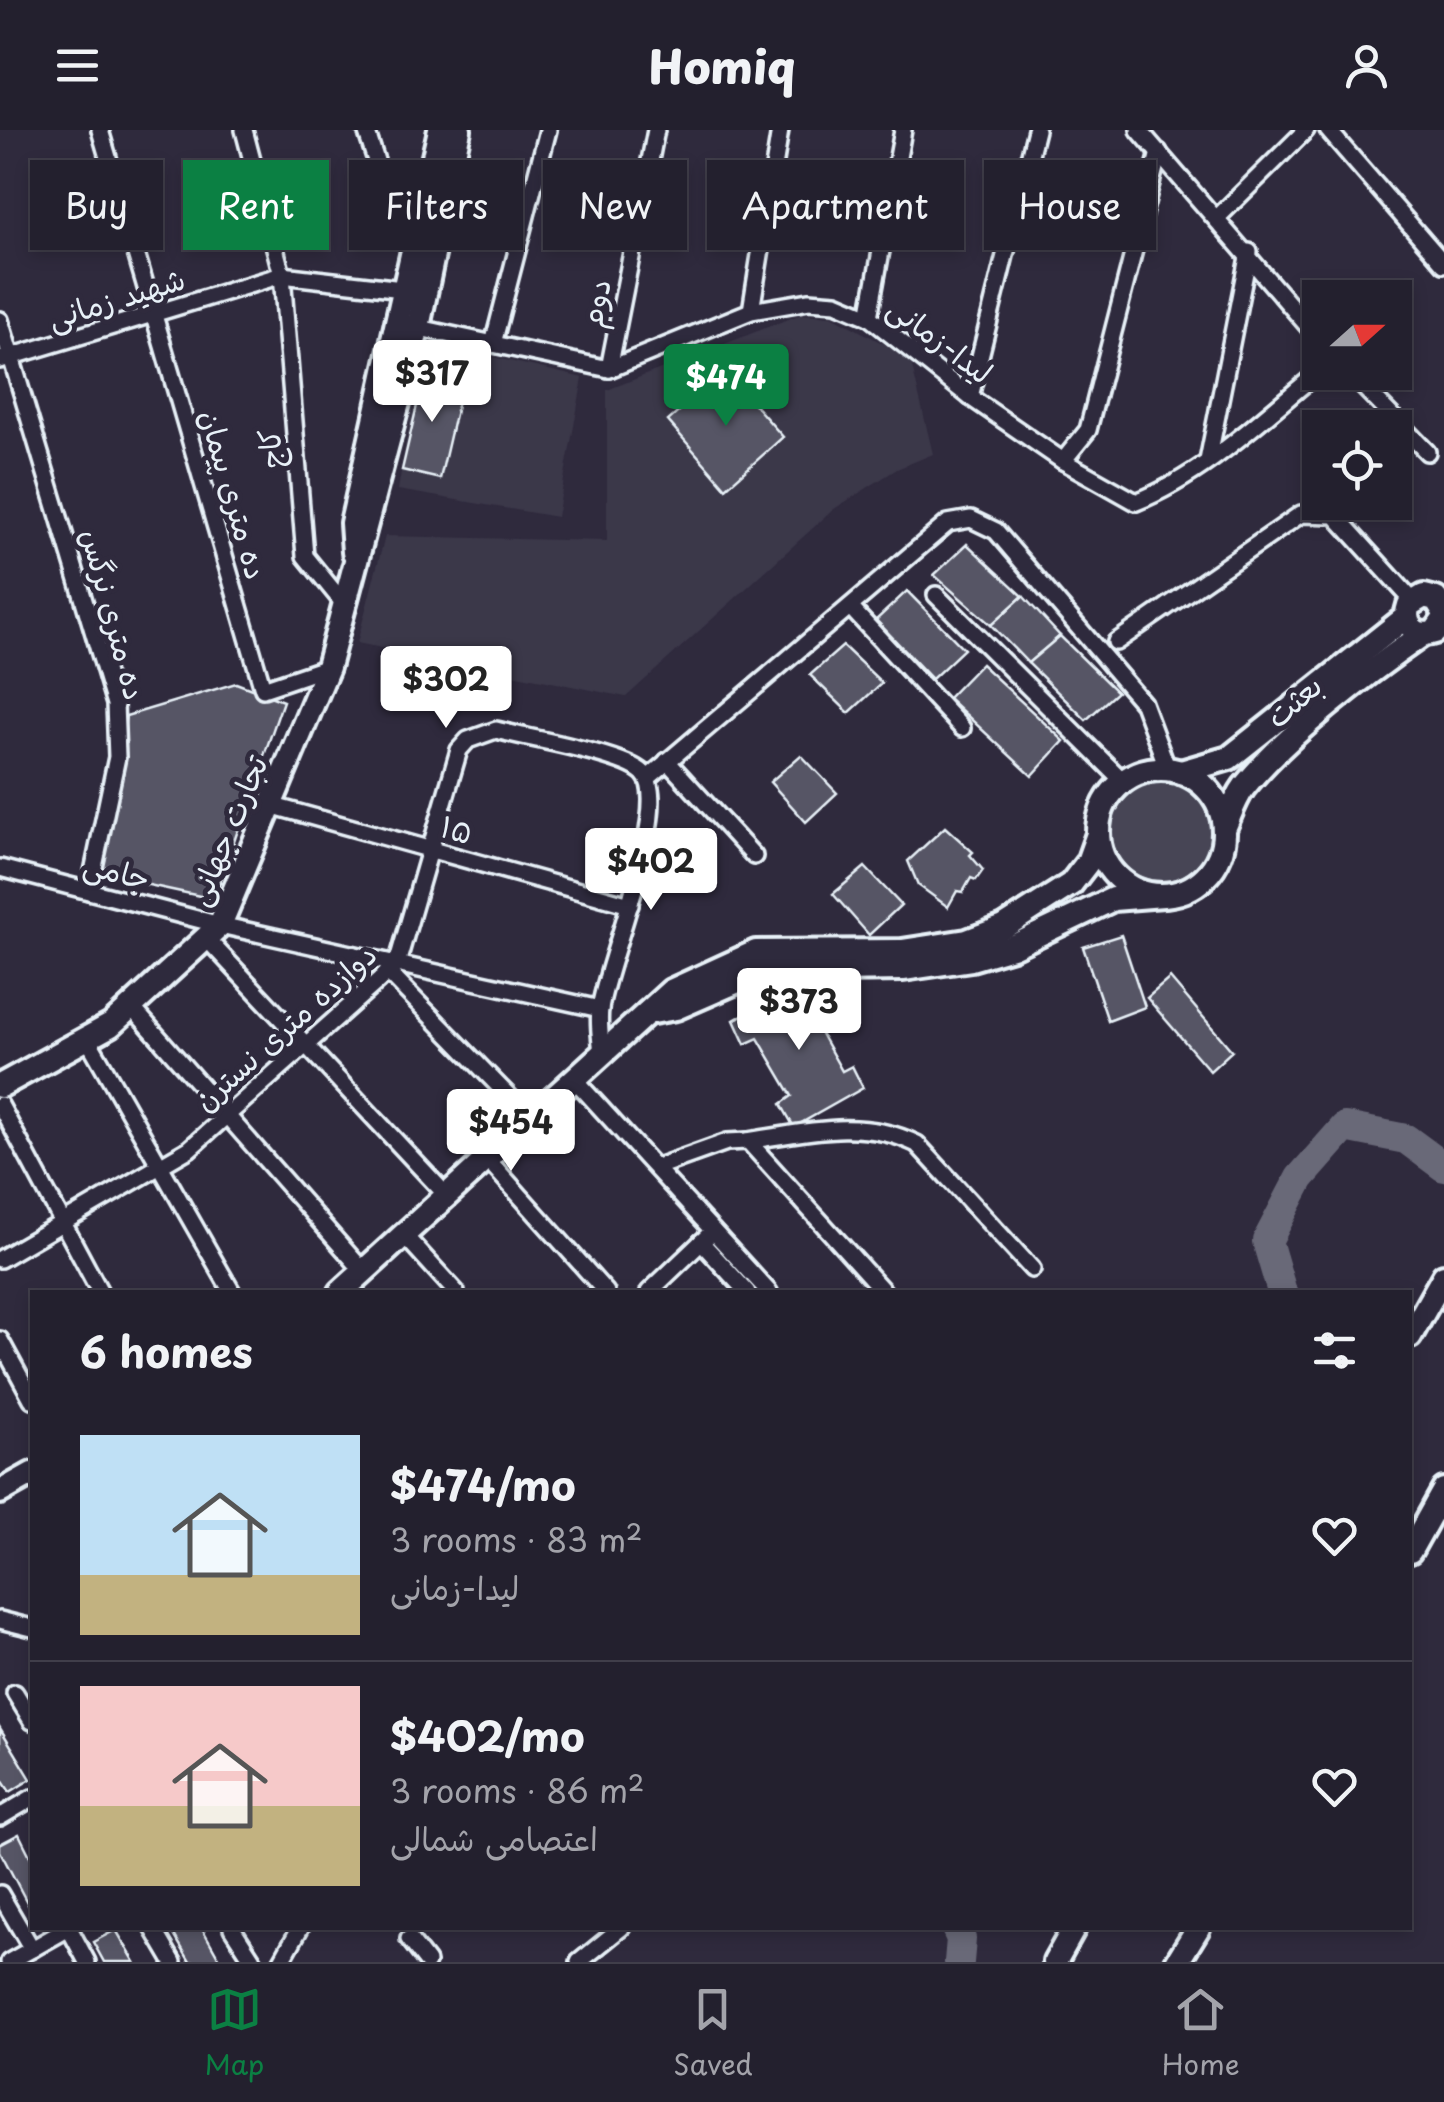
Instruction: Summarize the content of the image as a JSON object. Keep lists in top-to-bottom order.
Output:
{
  "streets": {
    "main road": ["بعثت", "تجارت جهانی"],
    "street": [
      "شهید زمانی",
      "دوم",
      "لیدا-زمانی",
      "کاج",
      "ده متری پیمان",
      "ده متری نرگس",
      "۱۵",
      "جامی",
      "دوازده متری نسترن"
    ]
  },
  "crossings": [
    ["شهید زمانی", "کاج"],
    ["شهید زمانی", "ده متری پیمان"],
    ["شهید زمانی", "ده متری نرگس"],
    ["شهید زمانی", "تجارت جهانی"],
    ["دوم", "لیدا-زمانی"],
    ["کاج", "تجارت جهانی"],
    ["ده متری پیمان", "تجارت جهانی"],
    ["ده متری نرگس", "جامی"],
    ["۱۵", "تجارت جهانی"],
    ["۱۵", "دوازده متری نسترن"],
    ["تجارت جهانی", "جامی"],
    ["جامی", "دوازده متری نسترن"]
  ],
  "north": "right",
  "page": {
    "header": "Homiq",
    "chip": [
      "Buy",
      "Rent",
      "Filters",
      "New",
      "Apartment",
      "House"
    ],
    "price": [
      "$317",
      "$474",
      "$302",
      "$402",
      "$373",
      "$454"
    ],
    "heading": "6 homes",
    "list": [
      {
        "name": "$474/mo",
        "note": "3 rooms · 83 m² · لیدا-زمانی"
      },
      {
        "name": "$402/mo",
        "note": "3 rooms · 86 m² · اعتصامی شمالی"
      }
    ],
    "tabs": ["Map", "Saved", "Home"]
  }
}
